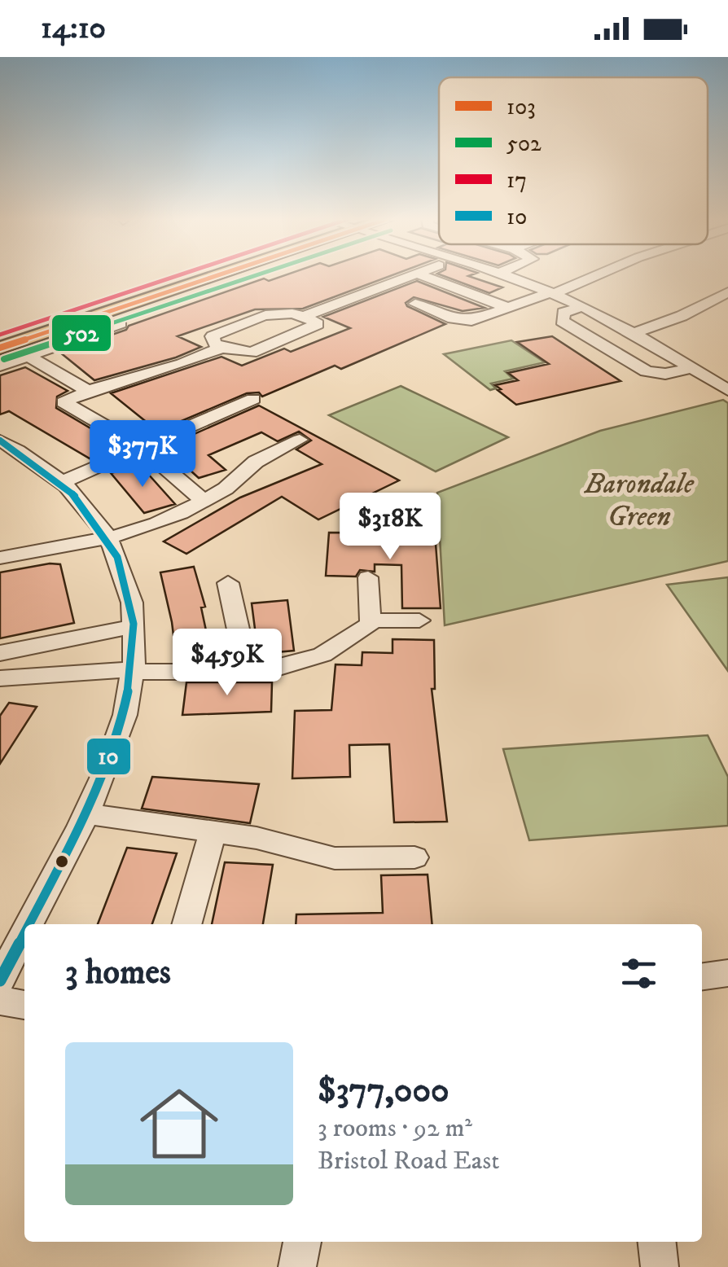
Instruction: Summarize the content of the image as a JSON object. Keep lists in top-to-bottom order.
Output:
{
  "parks": ["Barondale Green"],
  "lines": [
    "transit line 103",
    "transit line 502",
    "transit line 17",
    "transit line 10"
  ],
  "legend": [
    "103",
    "502",
    "17",
    "10"
  ],
  "page": {
    "status": "14:10",
    "price": ["$377K", "$318K", "$459K"],
    "heading": "3 homes",
    "list": [
      {
        "name": "$377,000",
        "note": "3 rooms · 92 m² · Bristol Road East"
      }
    ]
  }
}
